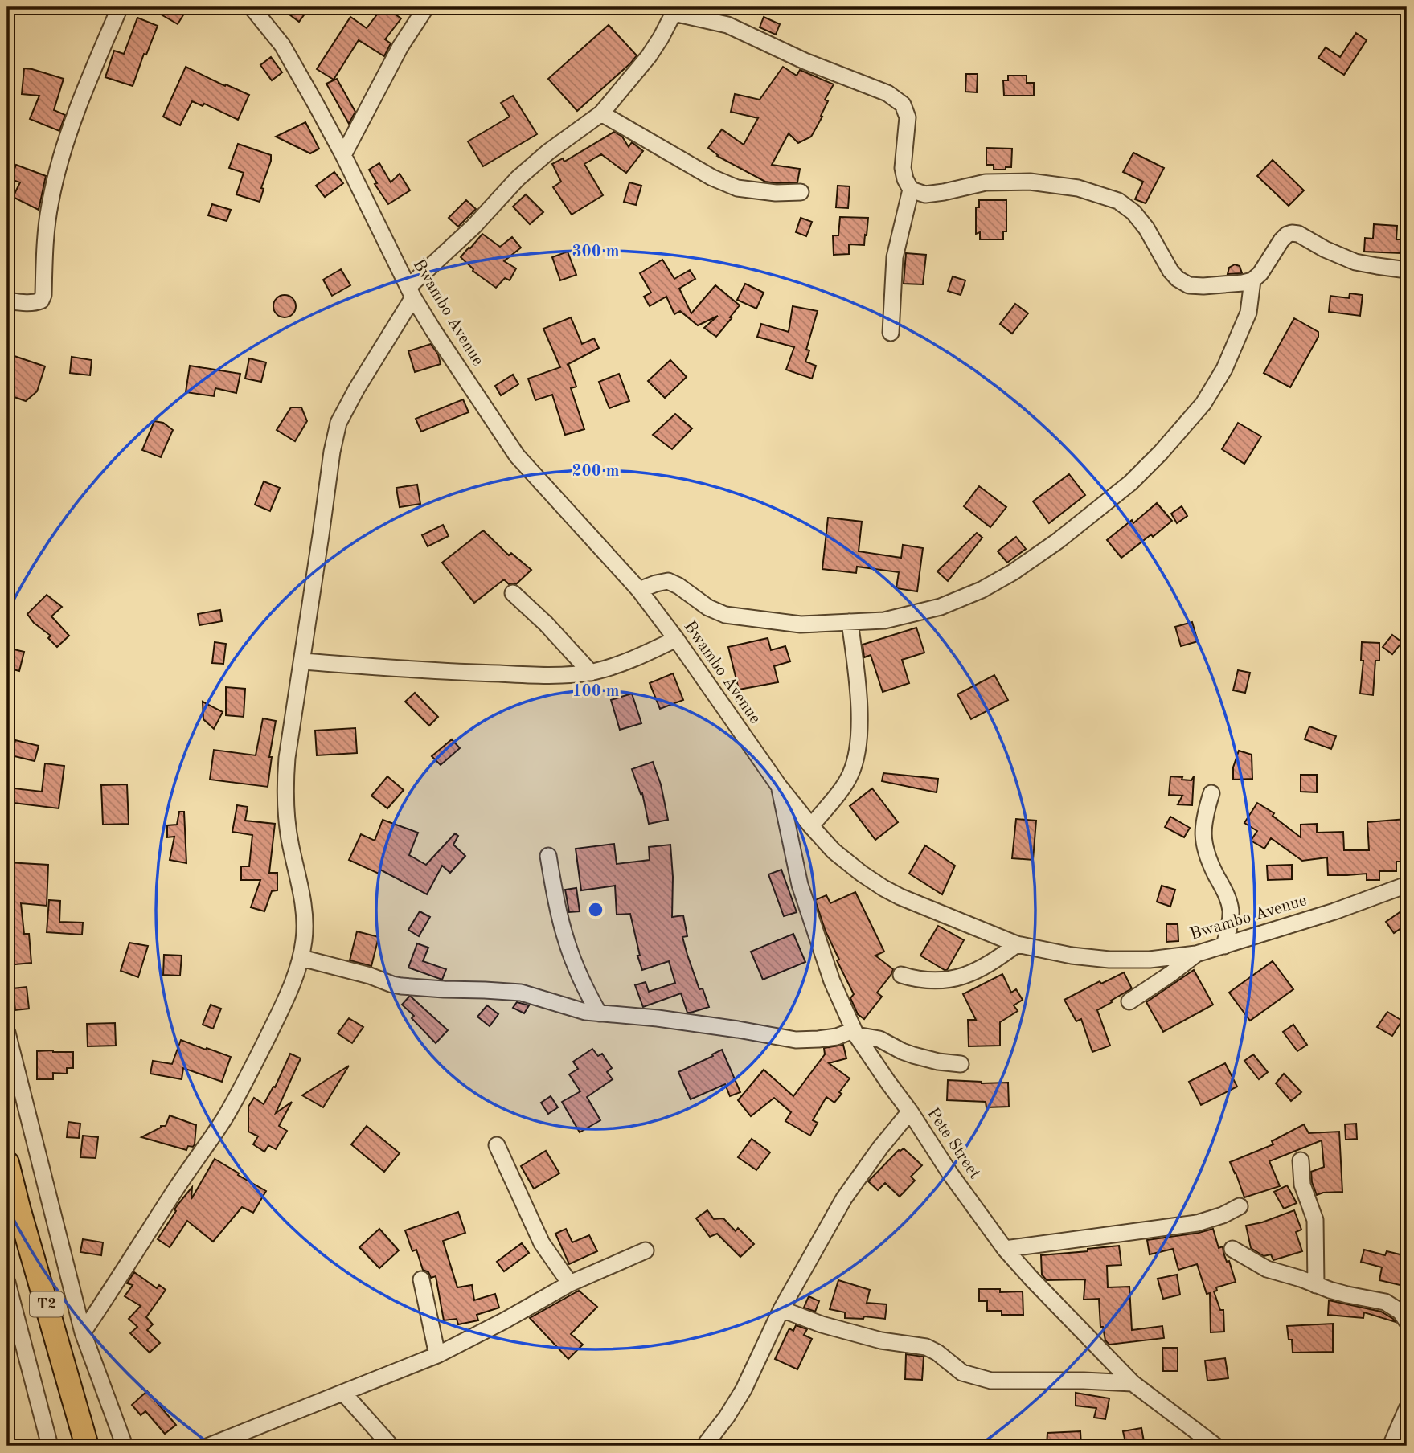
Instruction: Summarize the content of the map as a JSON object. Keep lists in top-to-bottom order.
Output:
{
  "streets": {
    "highway": ["T2"],
    "street": ["Bwambo Avenue", "Pete Street"]
  },
  "crossings": [
    ["Bwambo Avenue", "Pete Street"]
  ],
  "rings": ["300 m", "200 m", "100 m"]
}
